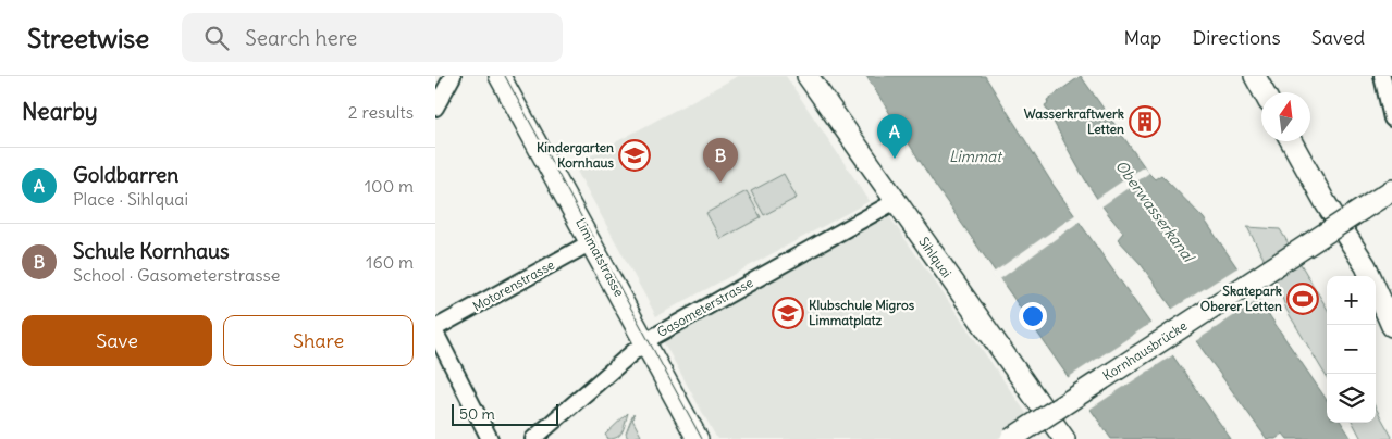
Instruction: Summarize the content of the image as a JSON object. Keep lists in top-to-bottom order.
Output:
{
  "streets": {
    "street": [
      "Limmatstrasse",
      "Sihlquai",
      "Motorenstrasse",
      "Gasometerstrasse",
      "Kornhausbrücke"
    ]
  },
  "crossings": [
    ["Limmatstrasse", "Motorenstrasse"],
    ["Limmatstrasse", "Gasometerstrasse"],
    ["Sihlquai", "Gasometerstrasse"]
  ],
  "water": ["Limmat", "Oberwasserkanal"],
  "places": {
    "building": ["Wasserkraftwerk Letten"],
    "school or university": ["Kindergarten Kornhaus", "Klubschule Migros Limmatplatz"],
    "sports": ["Skatepark Oberer Letten"]
  },
  "scale_bar": "50 m",
  "north": "top",
  "page": {
    "header": "Streetwise",
    "search": "Search here",
    "nav": ["Map", "Directions", "Saved"],
    "heading": ["Nearby", "2 results"],
    "pins": ["A", "B"],
    "list": [
      {
        "mark": "A",
        "name": "Goldbarren",
        "note": "Place · Sihlquai",
        "value": "100 m"
      },
      {
        "mark": "B",
        "name": "Schule Kornhaus",
        "note": "School · Gasometerstrasse",
        "value": "160 m"
      }
    ],
    "map_buttons": ["+", "−"],
    "buttons": ["Save", "Share"],
    "scale": "50 m"
  }
}
